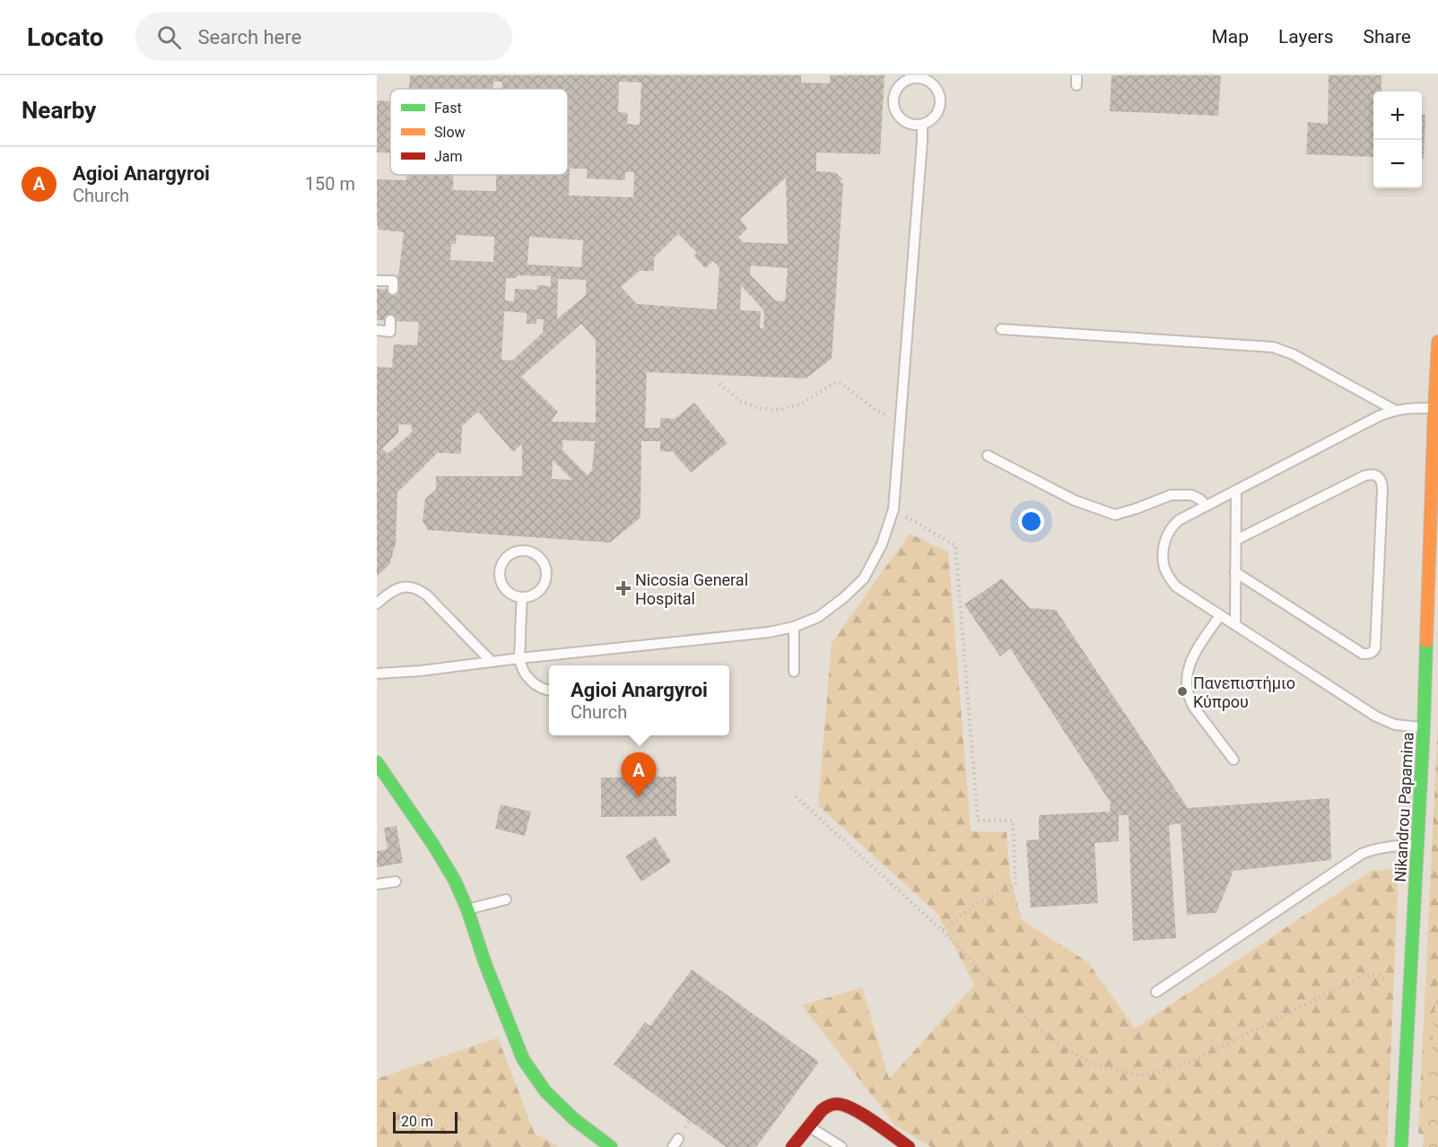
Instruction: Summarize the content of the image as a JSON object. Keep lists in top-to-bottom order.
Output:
{
  "streets": {
    "street": ["Nikandrou Papamina"]
  },
  "places": {
    "health": ["Nicosia General Hospital"],
    "other": ["Πανεπιστήμιο Κύπρου"]
  },
  "legend": ["Fast", "Slow", "Jam"],
  "scale_bar": "20 m",
  "page": {
    "header": "Locato",
    "search": "Search here",
    "nav": ["Map", "Layers", "Share"],
    "heading": "Nearby",
    "map_buttons": ["+", "−"],
    "list": [
      {
        "mark": "A",
        "name": "Agioi Anargyroi",
        "note": "Church",
        "value": "150 m"
      }
    ],
    "popup": ["Agioi Anargyroi", "Church"],
    "pins": "A",
    "scale": "20 m"
  }
}
